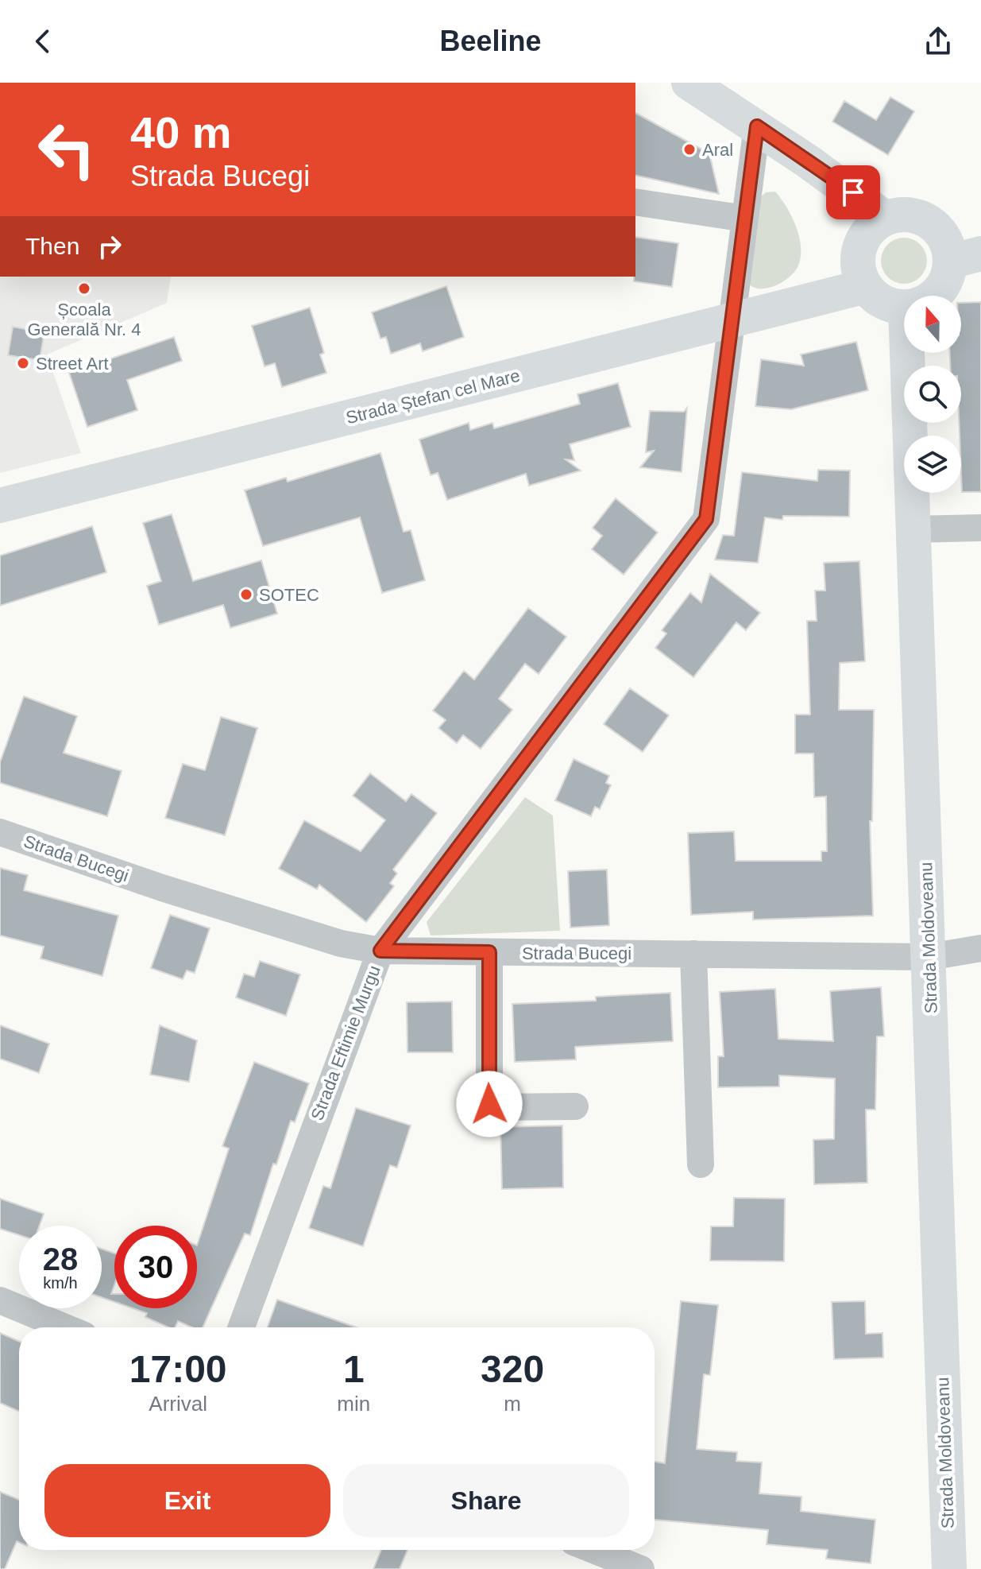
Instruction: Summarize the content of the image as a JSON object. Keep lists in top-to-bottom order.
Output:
{
  "streets": {
    "main road": ["Strada Ștefan cel Mare", "Strada Moldoveanu"],
    "street": ["Strada Bucegi", "Strada Eftimie Murgu"]
  },
  "crossings": [
    ["Strada Ștefan cel Mare", "Strada Eftimie Murgu"],
    ["Strada Bucegi", "Strada Moldoveanu"],
    ["Strada Bucegi", "Strada Eftimie Murgu"]
  ],
  "places": [
    "Aral",
    "Școala Generală Nr. 4",
    "Street Art",
    "SOTEC"
  ],
  "north": "top",
  "page": {
    "header": "Beeline",
    "turn": ["40 m", "Strada Bucegi"],
    "then": "Then",
    "speed": "28 km/h",
    "limit": "30",
    "eta": [
      "17:00",
      "Arrival",
      "1",
      "min",
      "320",
      "m"
    ],
    "buttons": ["Exit", "Share"]
  }
}
